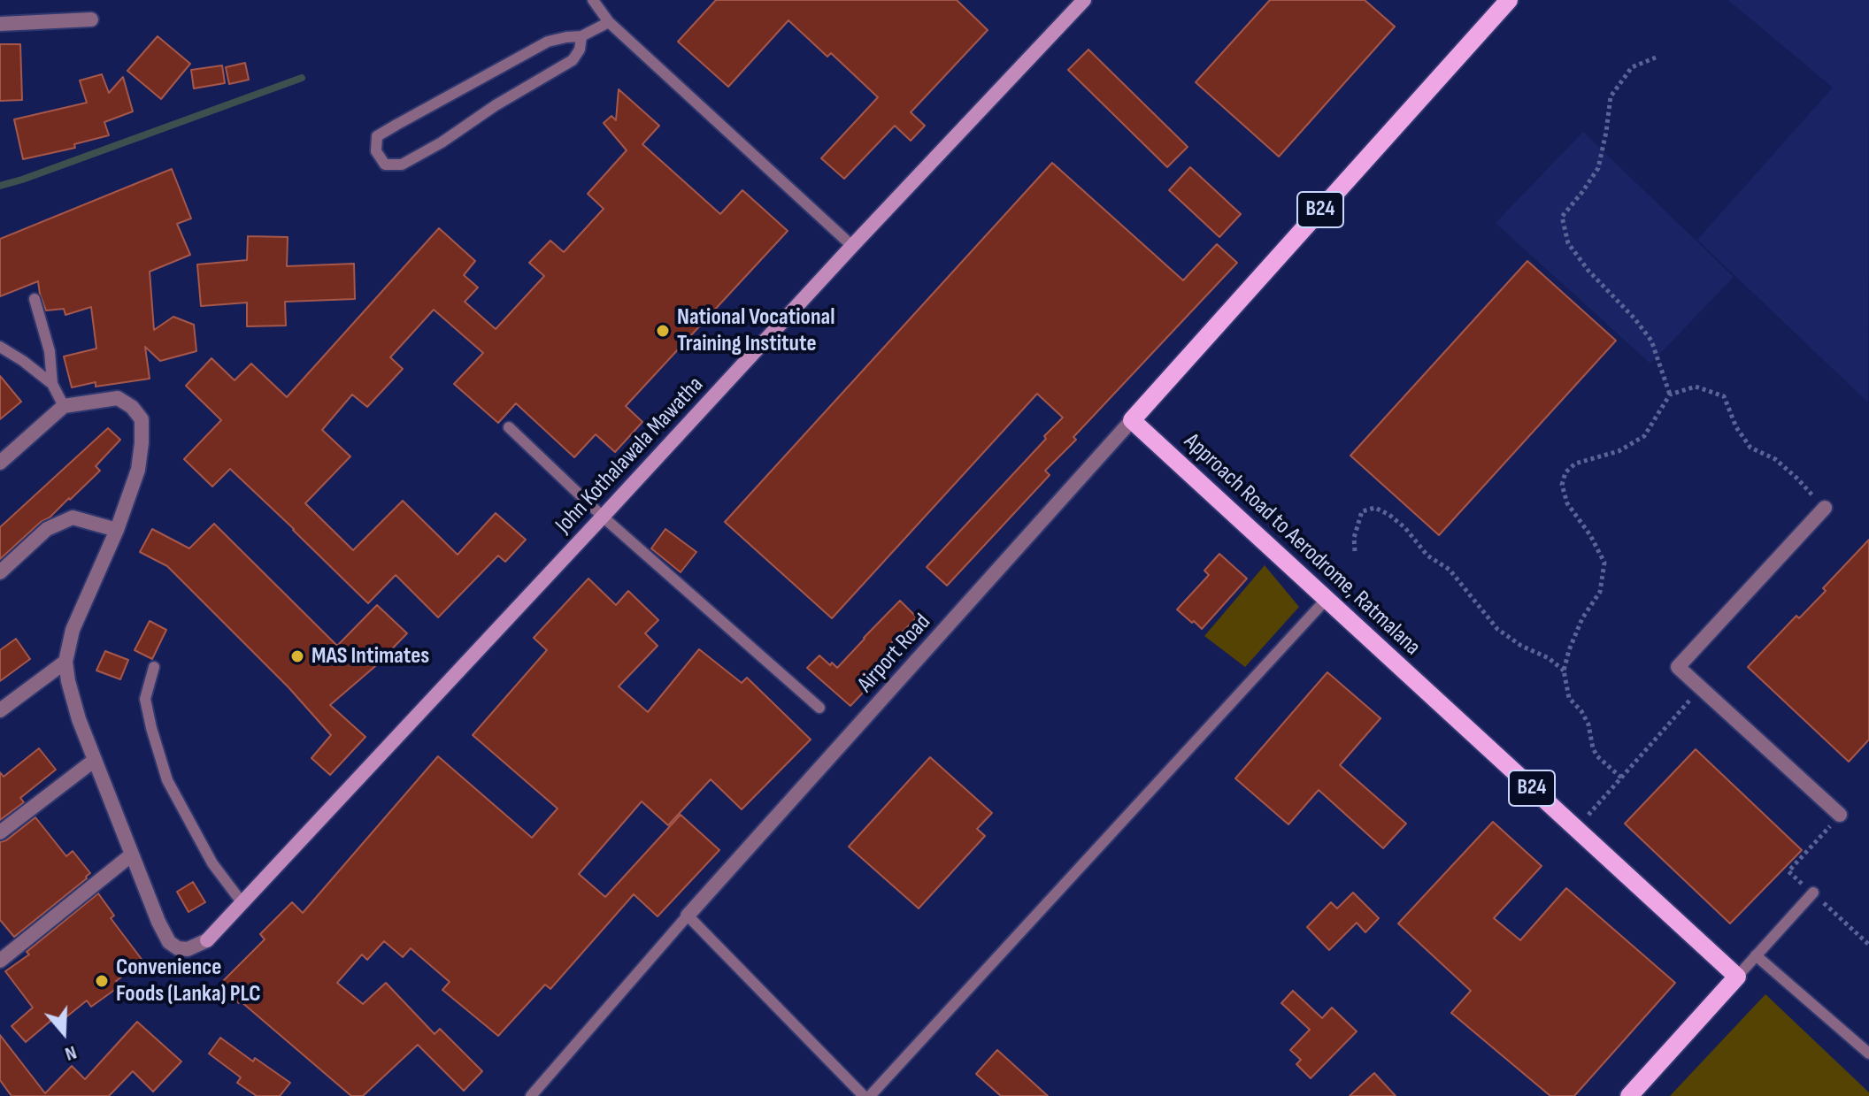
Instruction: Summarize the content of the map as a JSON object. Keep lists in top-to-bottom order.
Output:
{
  "streets": {
    "main road": ["B24", "Approach Road to Aerodrome, Ratmalana"],
    "street": ["John Kothalawala Mawatha", "Airport Road"]
  },
  "crossings": [
    ["B24", "Approach Road to Aerodrome, Ratmalana"],
    ["B24", "Airport Road"],
    ["Approach Road to Aerodrome, Ratmalana", "Airport Road"]
  ],
  "places": ["National Vocational Training Institute", "MAS Intimates", "Convenience Foods (Lanka) PLC"],
  "north": "bottom"
}
